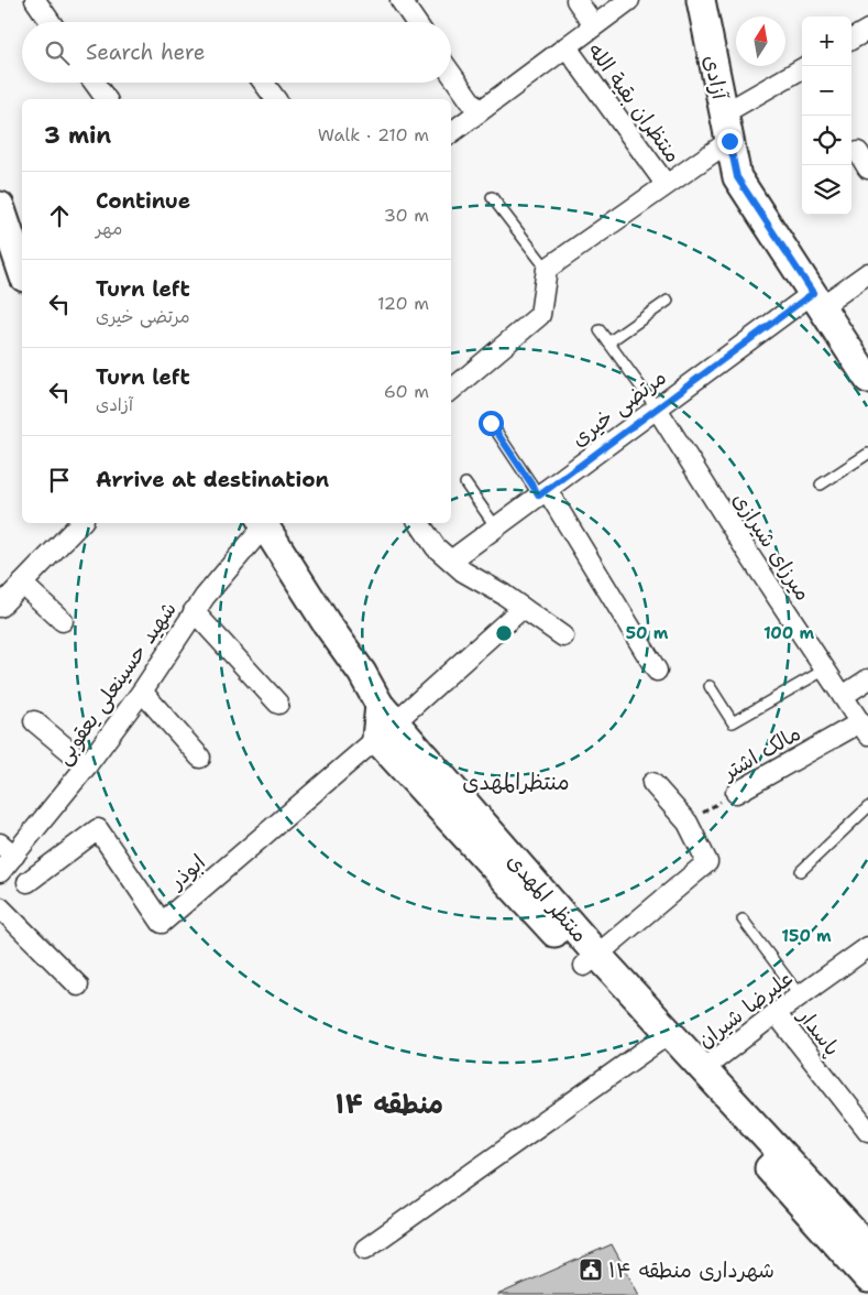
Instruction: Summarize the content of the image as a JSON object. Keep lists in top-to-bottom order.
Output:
{
  "streets": {
    "street": [
      "آزادی",
      "منتظران بقیة الله",
      "مرتضی خیری",
      "میرزای شیرازی",
      "شهید حسینعلی یعقوبی",
      "مالک اشتر",
      "ابوذر",
      "منتظر المهدی",
      "علیرضا شیران",
      "پاسدار"
    ]
  },
  "crossings": [
    ["آزادی", "مرتضی خیری"],
    ["مرتضی خیری", "میرزای شیرازی"],
    ["میرزای شیرازی", "مالک اشتر"],
    ["ابوذر", "منتظر المهدی"],
    ["منتظر المهدی", "علیرضا شیران"],
    ["علیرضا شیران", "پاسدار"]
  ],
  "districts": ["منتظرالمهدی", "منطقه ۱۴"],
  "places": {
    "public building": ["شهرداری منطقه ۱۴"]
  },
  "north": "top",
  "page": {
    "map_buttons": ["+", "−"],
    "search": "Search here",
    "heading": ["3 min", "Walk · 210 m"],
    "list": [
      ["Continue", "مهر", "30 m"],
      ["Turn left", "مرتضی خیری", "120 m"],
      ["Turn left", "آزادی", "60 m"],
      "Arrive at destination"
    ]
  },
  "rings": ["50 m", "100 m", "150 m"]
}
